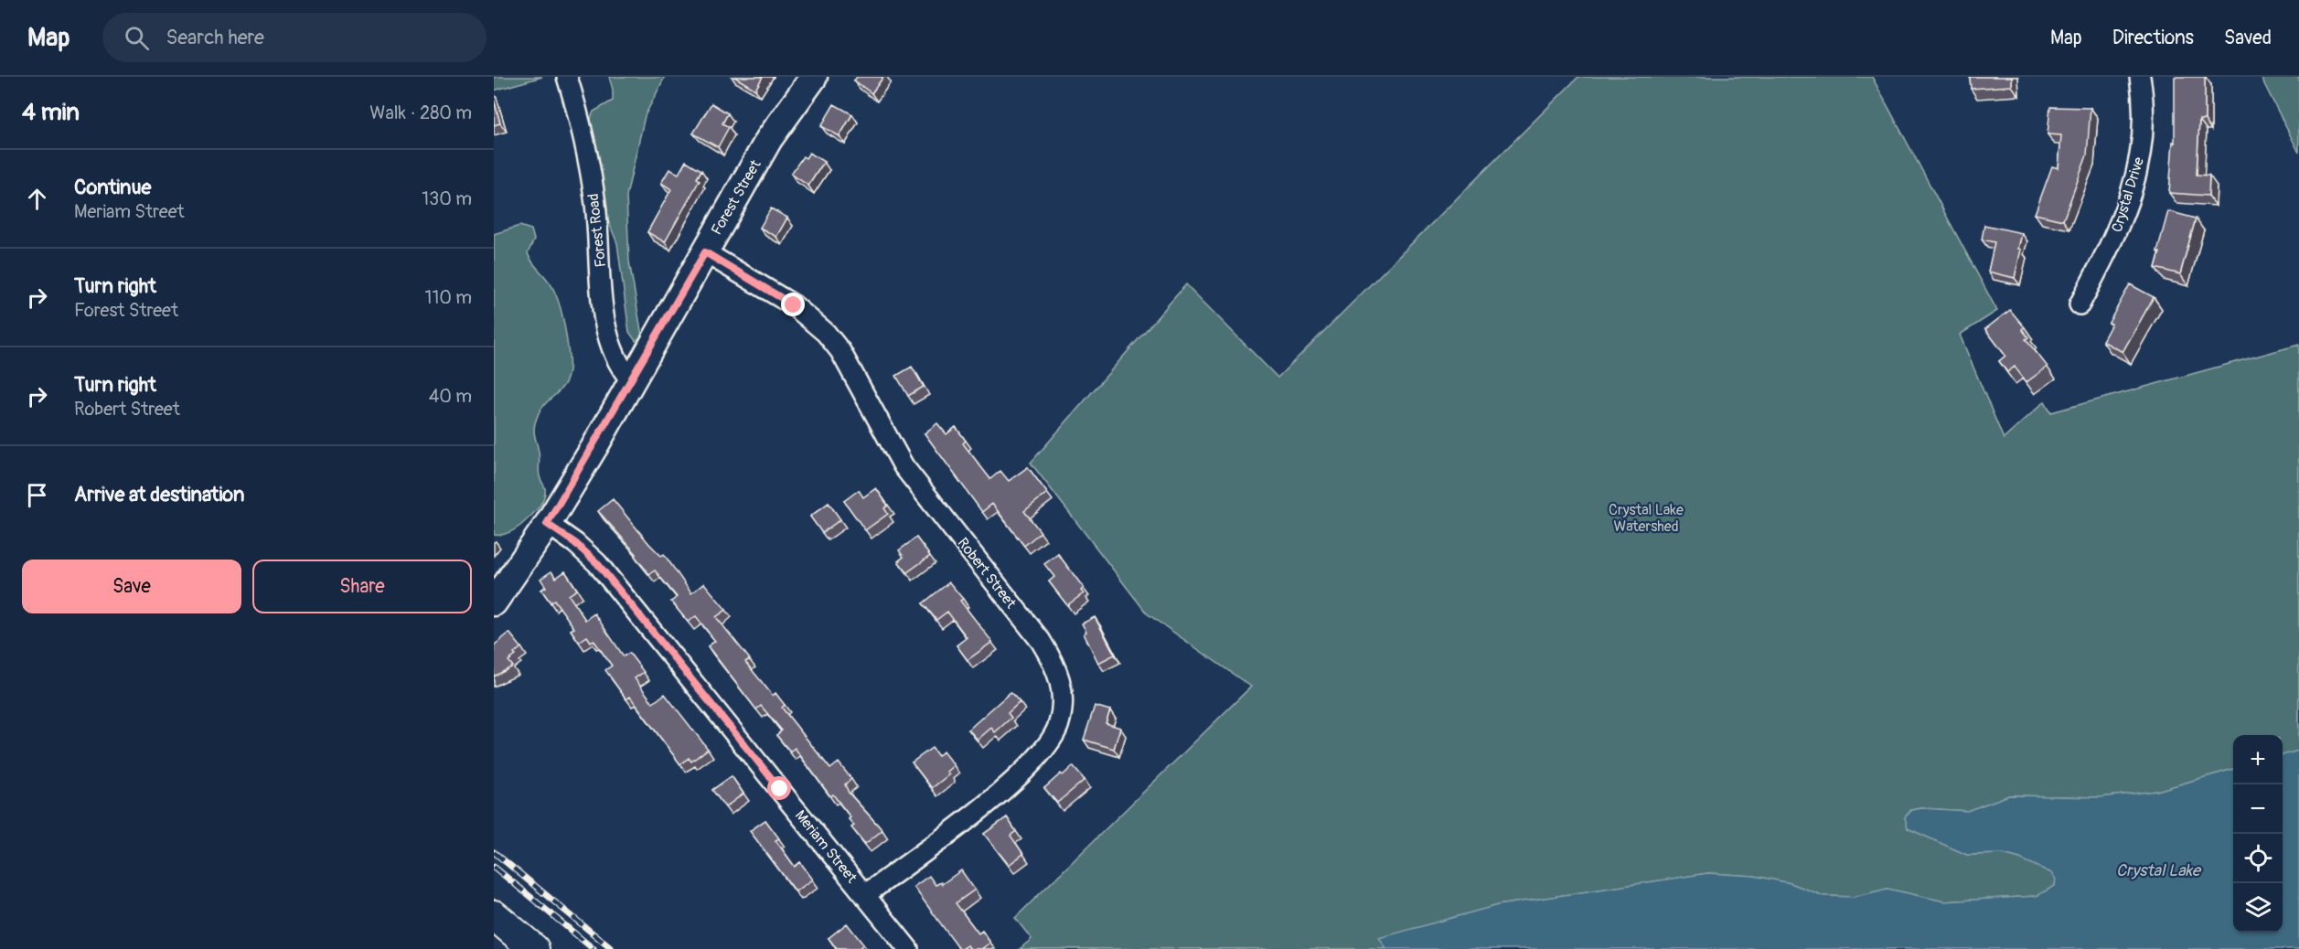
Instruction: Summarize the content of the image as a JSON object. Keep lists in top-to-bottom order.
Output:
{
  "streets": {
    "main road": ["Forest Street"],
    "street": [
      "Crystal Drive",
      "Forest Road",
      "Robert Street",
      "Meriam Street"
    ]
  },
  "crossings": [
    ["Forest Street", "Forest Road"],
    ["Forest Street", "Robert Street"],
    ["Forest Street", "Meriam Street"],
    ["Robert Street", "Meriam Street"]
  ],
  "water": ["Crystal Lake"],
  "parks": ["Crystal Lake Watershed"],
  "page": {
    "header": "Map",
    "search": "Search here",
    "nav": ["Map", "Directions", "Saved"],
    "heading": ["4 min", "Walk · 280 m"],
    "list": [
      ["Continue", "Meriam Street", "130 m"],
      ["Turn right", "Forest Street", "110 m"],
      ["Turn right", "Robert Street", "40 m"],
      "Arrive at destination"
    ],
    "buttons": ["Save", "Share"],
    "map_buttons": ["+", "−"]
  }
}
